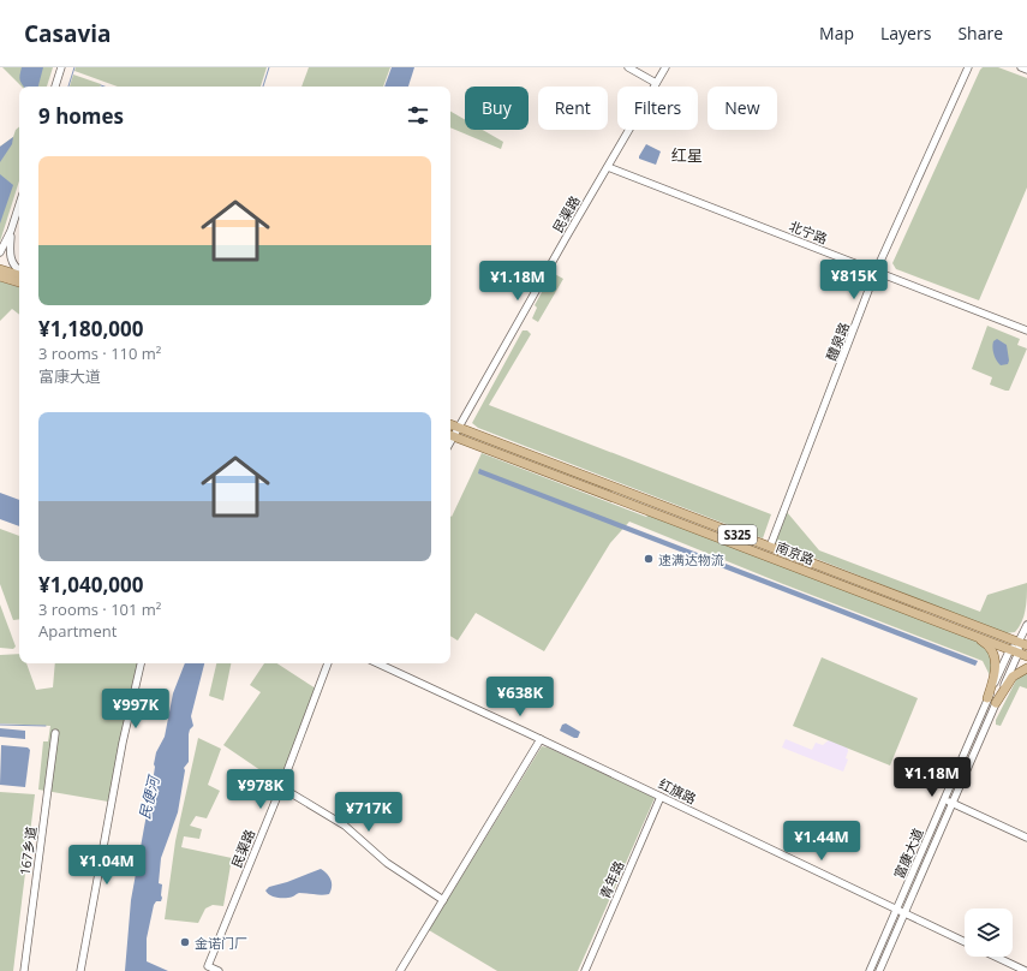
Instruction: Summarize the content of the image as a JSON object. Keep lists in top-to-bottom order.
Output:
{
  "streets": {
    "main road": ["S325", "南京路"],
    "street": [
      "民渠路",
      "北宁路",
      "醴泉路",
      "红旗路",
      "167乡道",
      "富康大道",
      "青年路"
    ]
  },
  "crossings": [
    ["民渠路", "北宁路"],
    ["民渠路", "南京路"],
    ["北宁路", "醴泉路"],
    ["醴泉路", "南京路"],
    ["南京路", "富康大道"],
    ["红旗路", "富康大道"],
    ["红旗路", "青年路"]
  ],
  "districts": ["红星"],
  "water": ["民便河"],
  "places": ["速满达物流", "金诺门厂"],
  "page": {
    "header": "Casavia",
    "nav": ["Map", "Layers", "Share"],
    "chip": [
      "Buy",
      "Rent",
      "Filters",
      "New"
    ],
    "heading": "9 homes",
    "list": [
      {
        "name": "¥1,180,000",
        "note": "3 rooms · 110 m² · 富康大道"
      },
      {
        "name": "¥1,040,000",
        "note": "3 rooms · 101 m² · Apartment"
      }
    ],
    "price": [
      "¥815K",
      "¥1.18M",
      "¥638K",
      "¥997K",
      "¥1.18M",
      "¥978K",
      "¥717K",
      "¥1.44M",
      "¥1.04M"
    ]
  }
}
